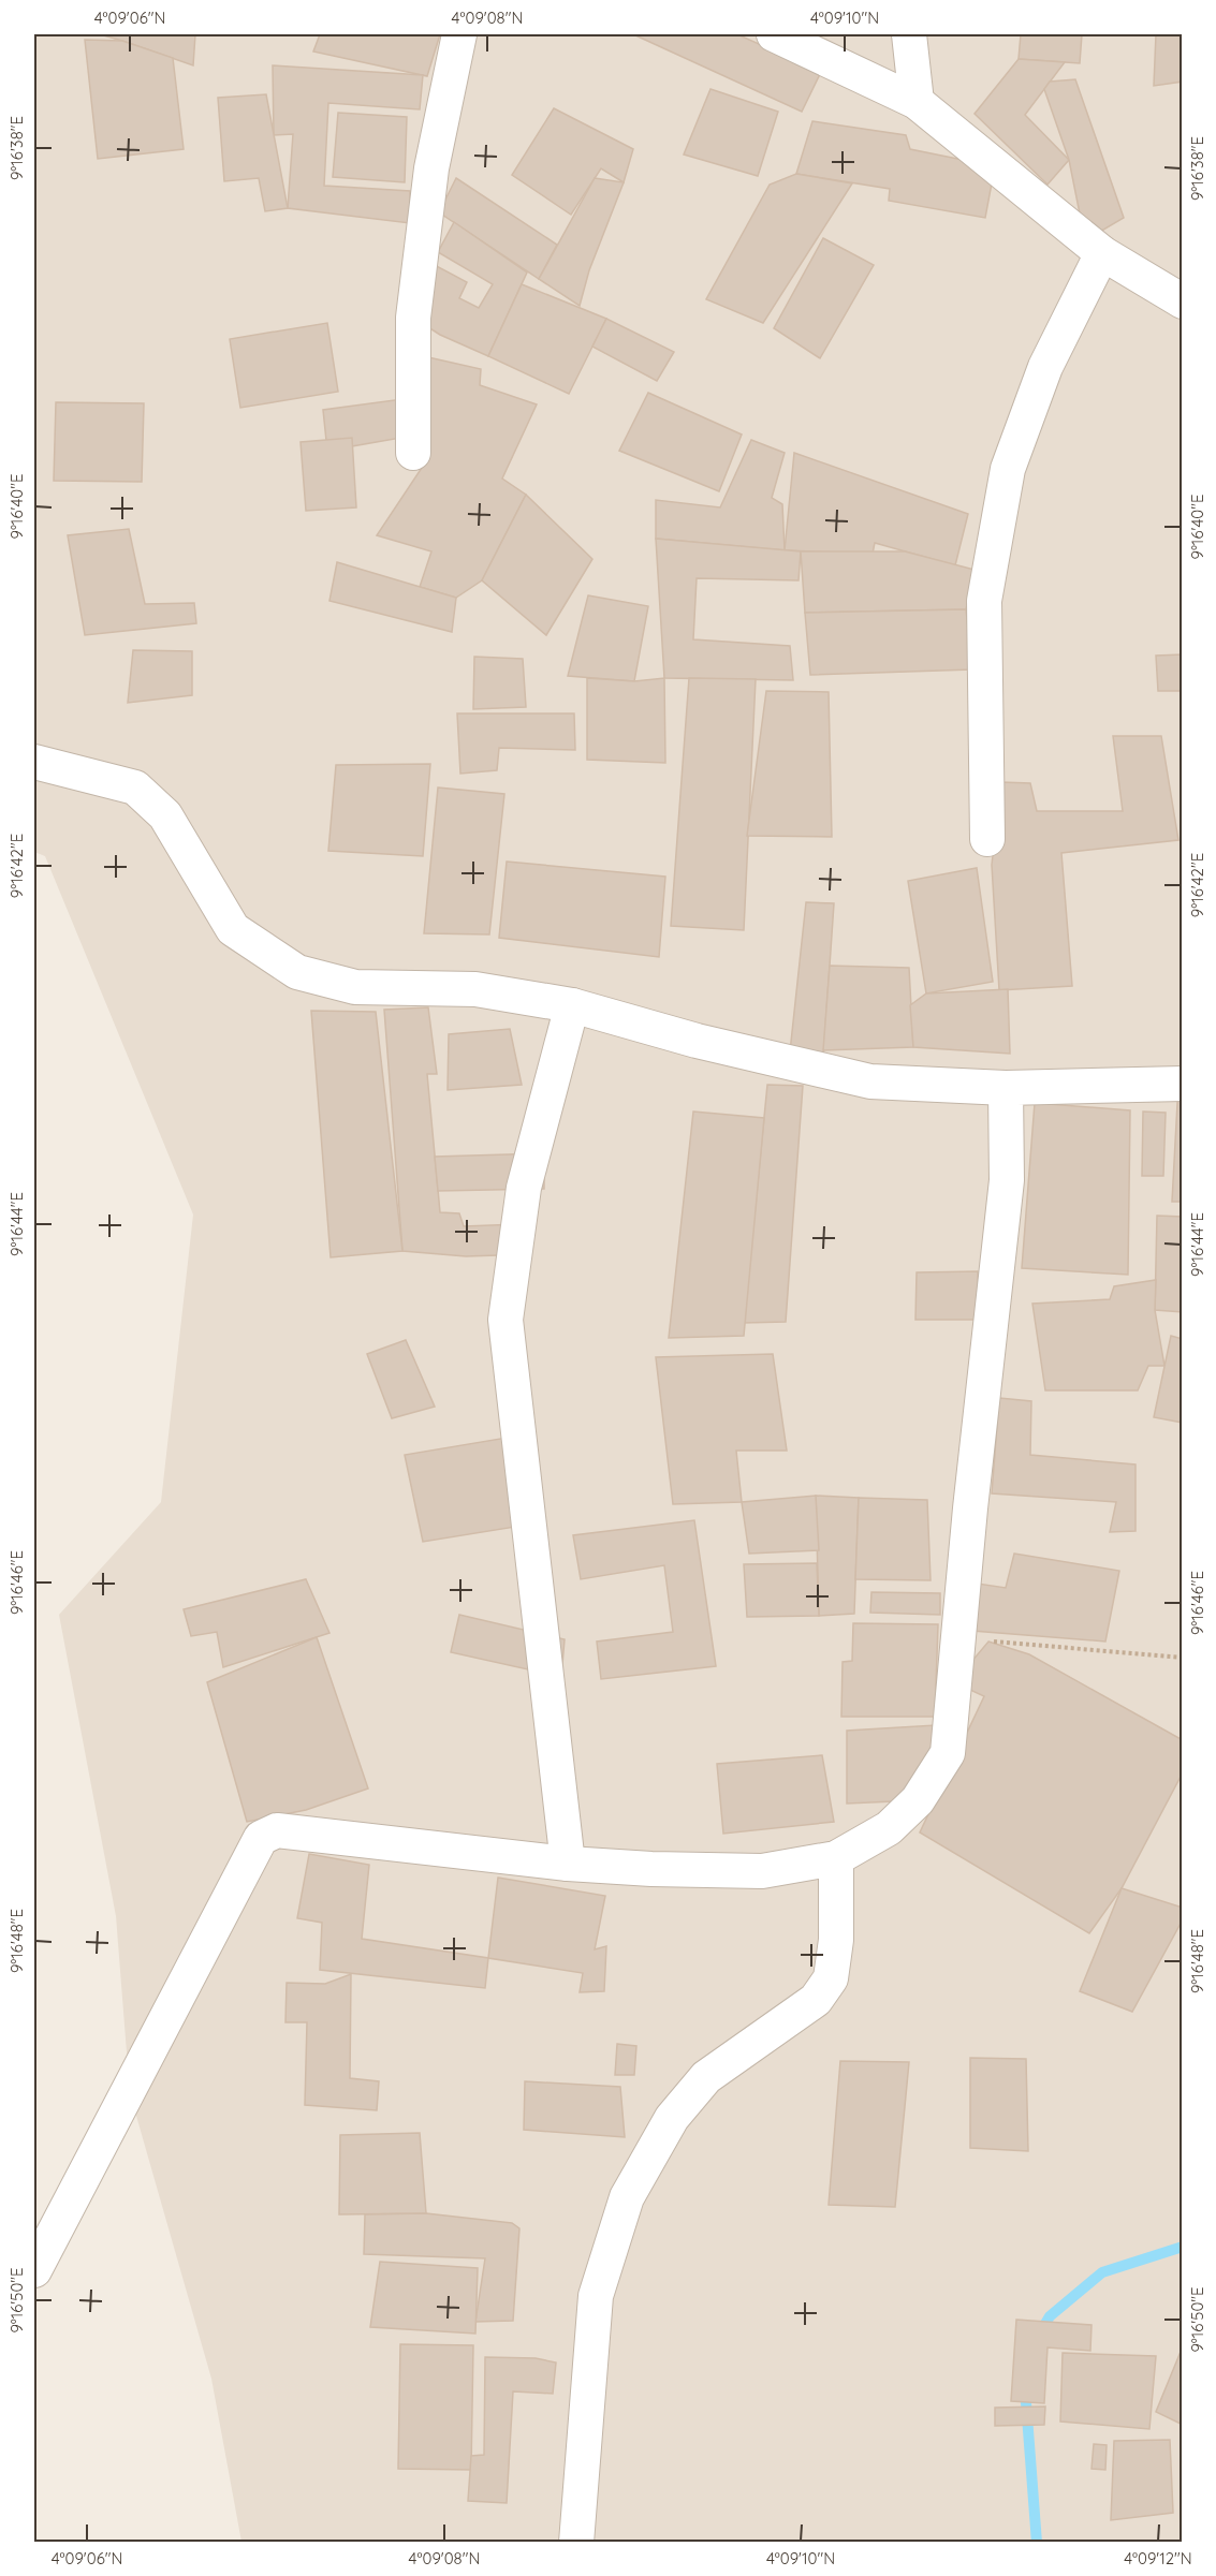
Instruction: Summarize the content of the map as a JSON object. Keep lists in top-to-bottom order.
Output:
{
  "coordinates": [
    "4°09'06\"N",
    "4°09'08\"N",
    "4°09'10\"N",
    "9°16'38\"E",
    "9°16'40\"E",
    "9°16'42\"E",
    "9°16'44\"E",
    "9°16'46\"E",
    "9°16'48\"E",
    "9°16'50\"E",
    "4°09'12\"N"
  ]
}
